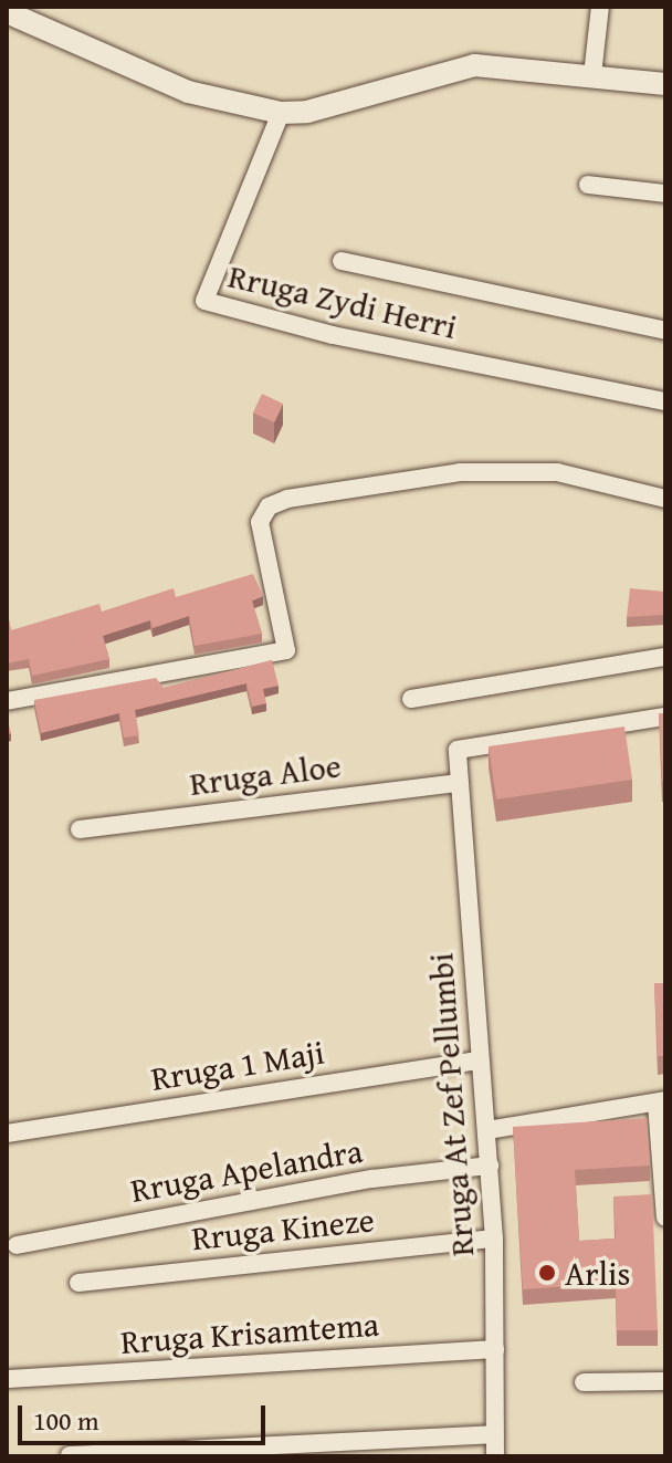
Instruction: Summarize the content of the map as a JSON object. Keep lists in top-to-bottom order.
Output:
{
  "streets": {
    "street": [
      "Rruga Zydi Herri",
      "Rruga Aloe",
      "Rruga 1 Maji",
      "Rruga At Zef Pellumbi",
      "Rruga Apelandra",
      "Rruga Kineze",
      "Rruga Krisamtema"
    ]
  },
  "crossings": [
    ["Rruga Aloe", "Rruga At Zef Pellumbi"],
    ["Rruga 1 Maji", "Rruga At Zef Pellumbi"],
    ["Rruga At Zef Pellumbi", "Rruga Apelandra"],
    ["Rruga At Zef Pellumbi", "Rruga Kineze"],
    ["Rruga At Zef Pellumbi", "Rruga Krisamtema"]
  ],
  "places": ["Arlis"],
  "scale_bar": "100 m"
}
